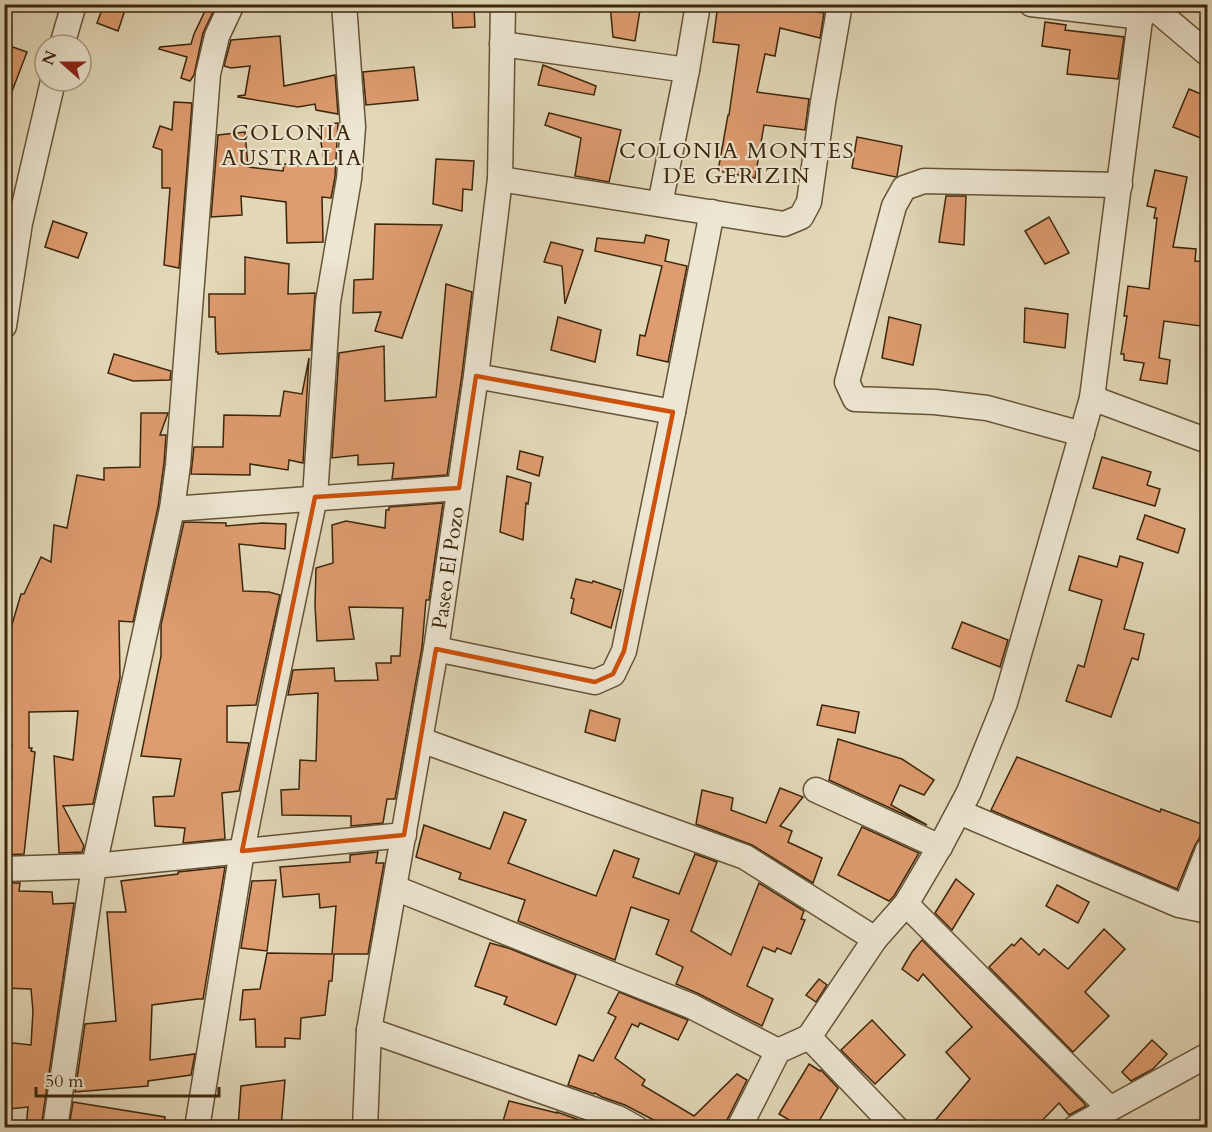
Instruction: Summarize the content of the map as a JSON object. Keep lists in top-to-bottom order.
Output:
{
  "streets": {
    "street": ["Paseo El Pozo"]
  },
  "districts": ["COLONIA AUSTRALIA", "COLONIA MONTES DE GERIZIN"],
  "scale_bar": "50 m",
  "north": "left"
}
